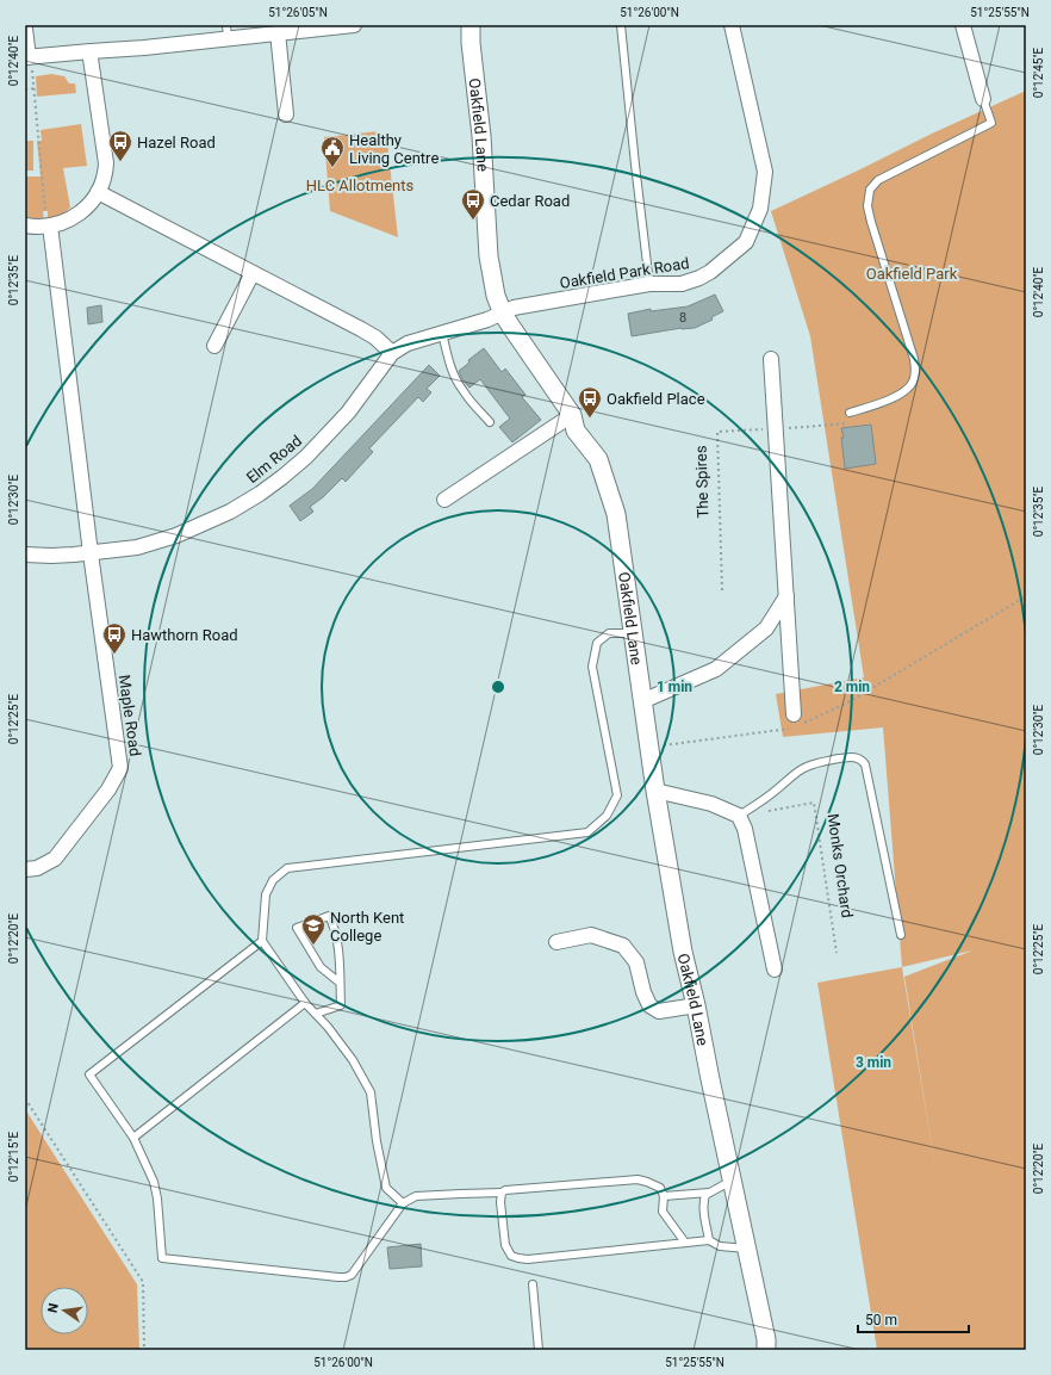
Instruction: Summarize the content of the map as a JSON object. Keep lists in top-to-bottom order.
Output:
{
  "streets": {
    "street": [
      "Oakfield Lane",
      "Oakfield Park Road",
      "Elm Road",
      "Maple Road"
    ],
    "path": ["The Spires", "Monks Orchard"]
  },
  "crossings": [
    ["Oakfield Lane", "Oakfield Park Road"],
    ["Oakfield Lane", "Elm Road"],
    ["Oakfield Park Road", "Elm Road"],
    ["Elm Road", "Maple Road"]
  ],
  "parks": ["HLC Allotments", "Oakfield Park"],
  "places": {
    "bus stop": [
      "Hazel Road",
      "Cedar Road",
      "Oakfield Place",
      "Hawthorn Road"
    ],
    "public building": ["Healthy Living Centre"],
    "school or university": ["North Kent College"]
  },
  "house_numbers": ["8"],
  "scale_bar": "50 m",
  "north": "left",
  "coordinates": [
    "51°26'05\"N",
    "51°26'00\"N",
    "51°25'55\"N",
    "0°12'40\"E",
    "0°12'45\"E",
    "0°12'35\"E",
    "0°12'30\"E",
    "0°12'25\"E",
    "0°12'20\"E",
    "0°12'15\"E"
  ],
  "rings": ["1 min", "2 min", "3 min"]
}
